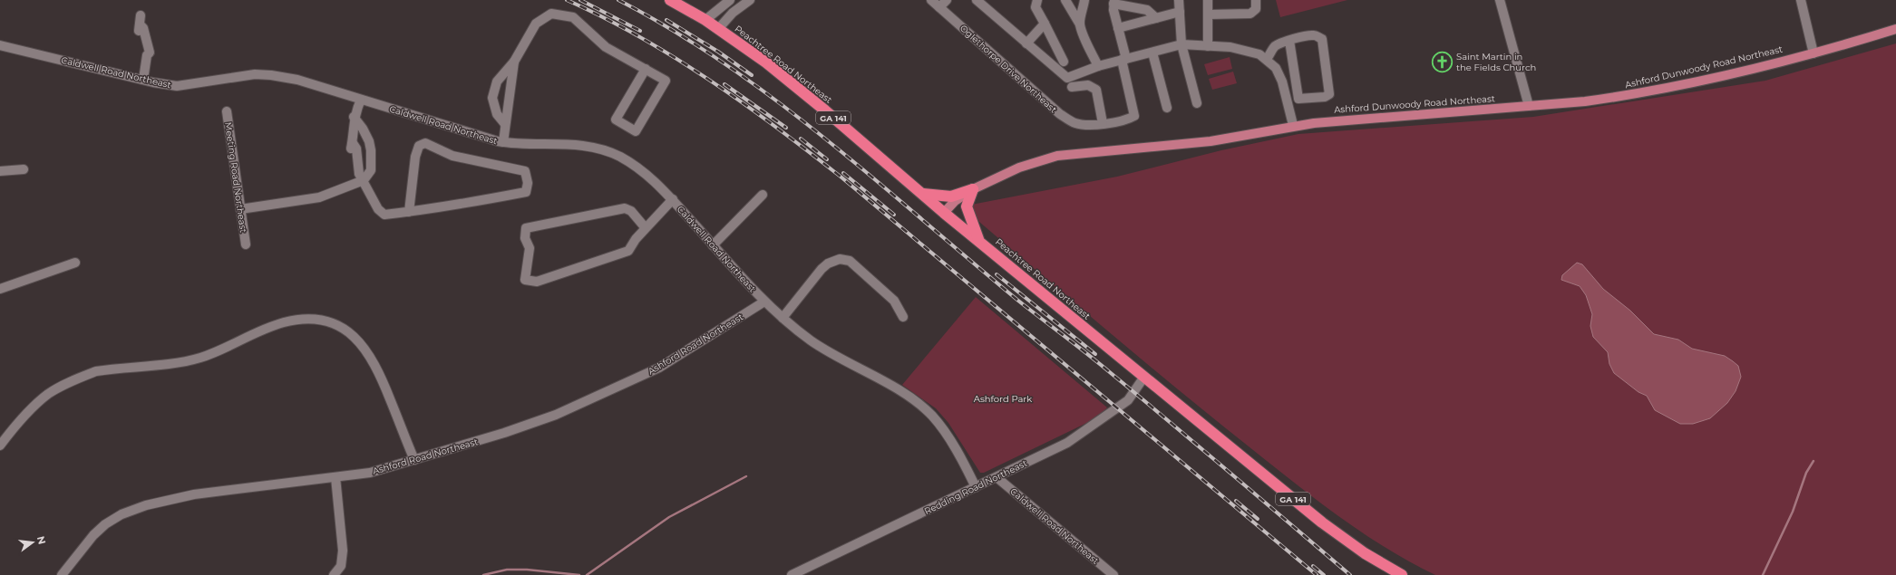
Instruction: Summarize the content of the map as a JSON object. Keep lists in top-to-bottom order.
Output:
{
  "streets": {
    "highway": ["Peachtree Road Northeast", "GA 141"],
    "main road": ["Ashford Dunwoody Road Northeast"],
    "street": [
      "Oglethorpe Drive Northeast",
      "Caldwell Road Northeast",
      "Meeting Road Northeast",
      "Ashford Road Northeast",
      "Redding Road Northeast"
    ]
  },
  "crossings": [
    ["Peachtree Road Northeast", "Ashford Dunwoody Road Northeast"],
    ["Peachtree Road Northeast", "Redding Road Northeast"],
    ["Caldwell Road Northeast", "Ashford Road Northeast"],
    ["Caldwell Road Northeast", "Redding Road Northeast"]
  ],
  "parks": ["Ashford Park"],
  "places": {
    "church": ["Saint Martin in the Fields Church"]
  },
  "north": "right"
}
